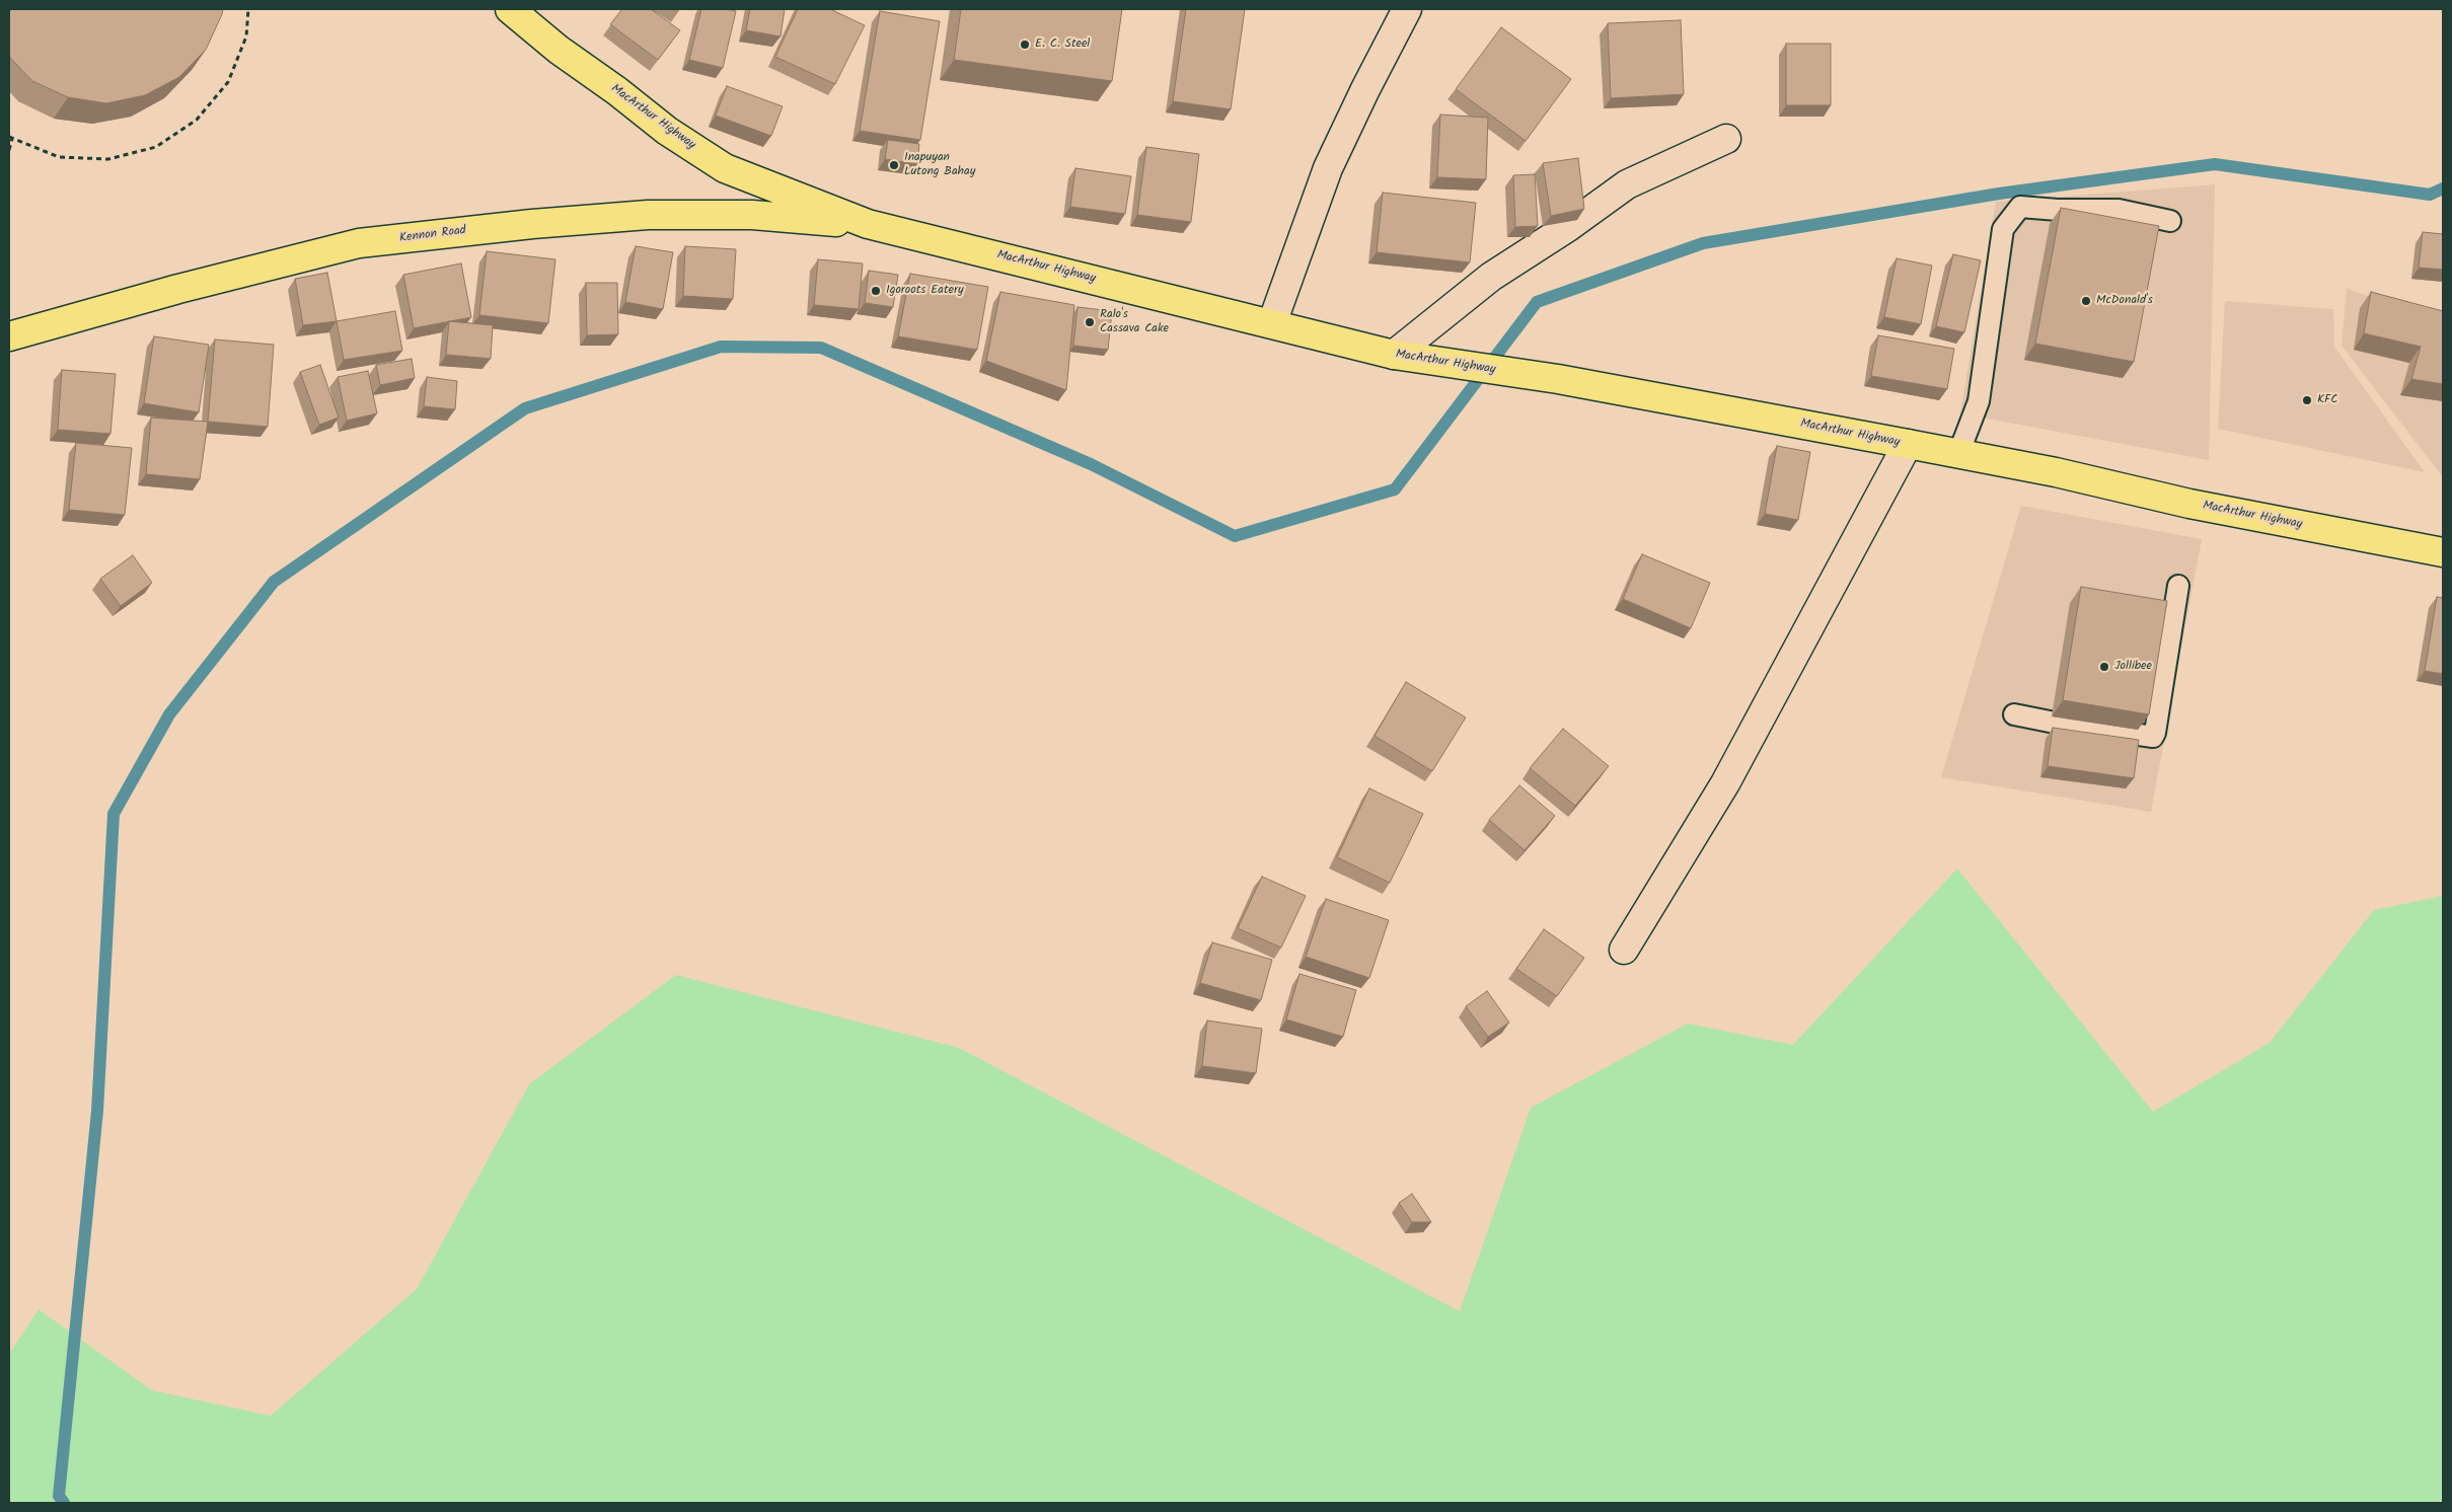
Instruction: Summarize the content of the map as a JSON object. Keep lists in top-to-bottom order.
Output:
{
  "streets": {
    "highway": ["MacArthur Highway", "Kennon Road"]
  },
  "crossings": [
    ["MacArthur Highway", "Kennon Road"]
  ],
  "places": [
    "E. C. Steel",
    "Inapuyan Lutong Bahay",
    "Igoroots Eatery",
    "McDonald's",
    "Ralo's Cassava Cake",
    "KFC",
    "Jollibee"
  ]
}
